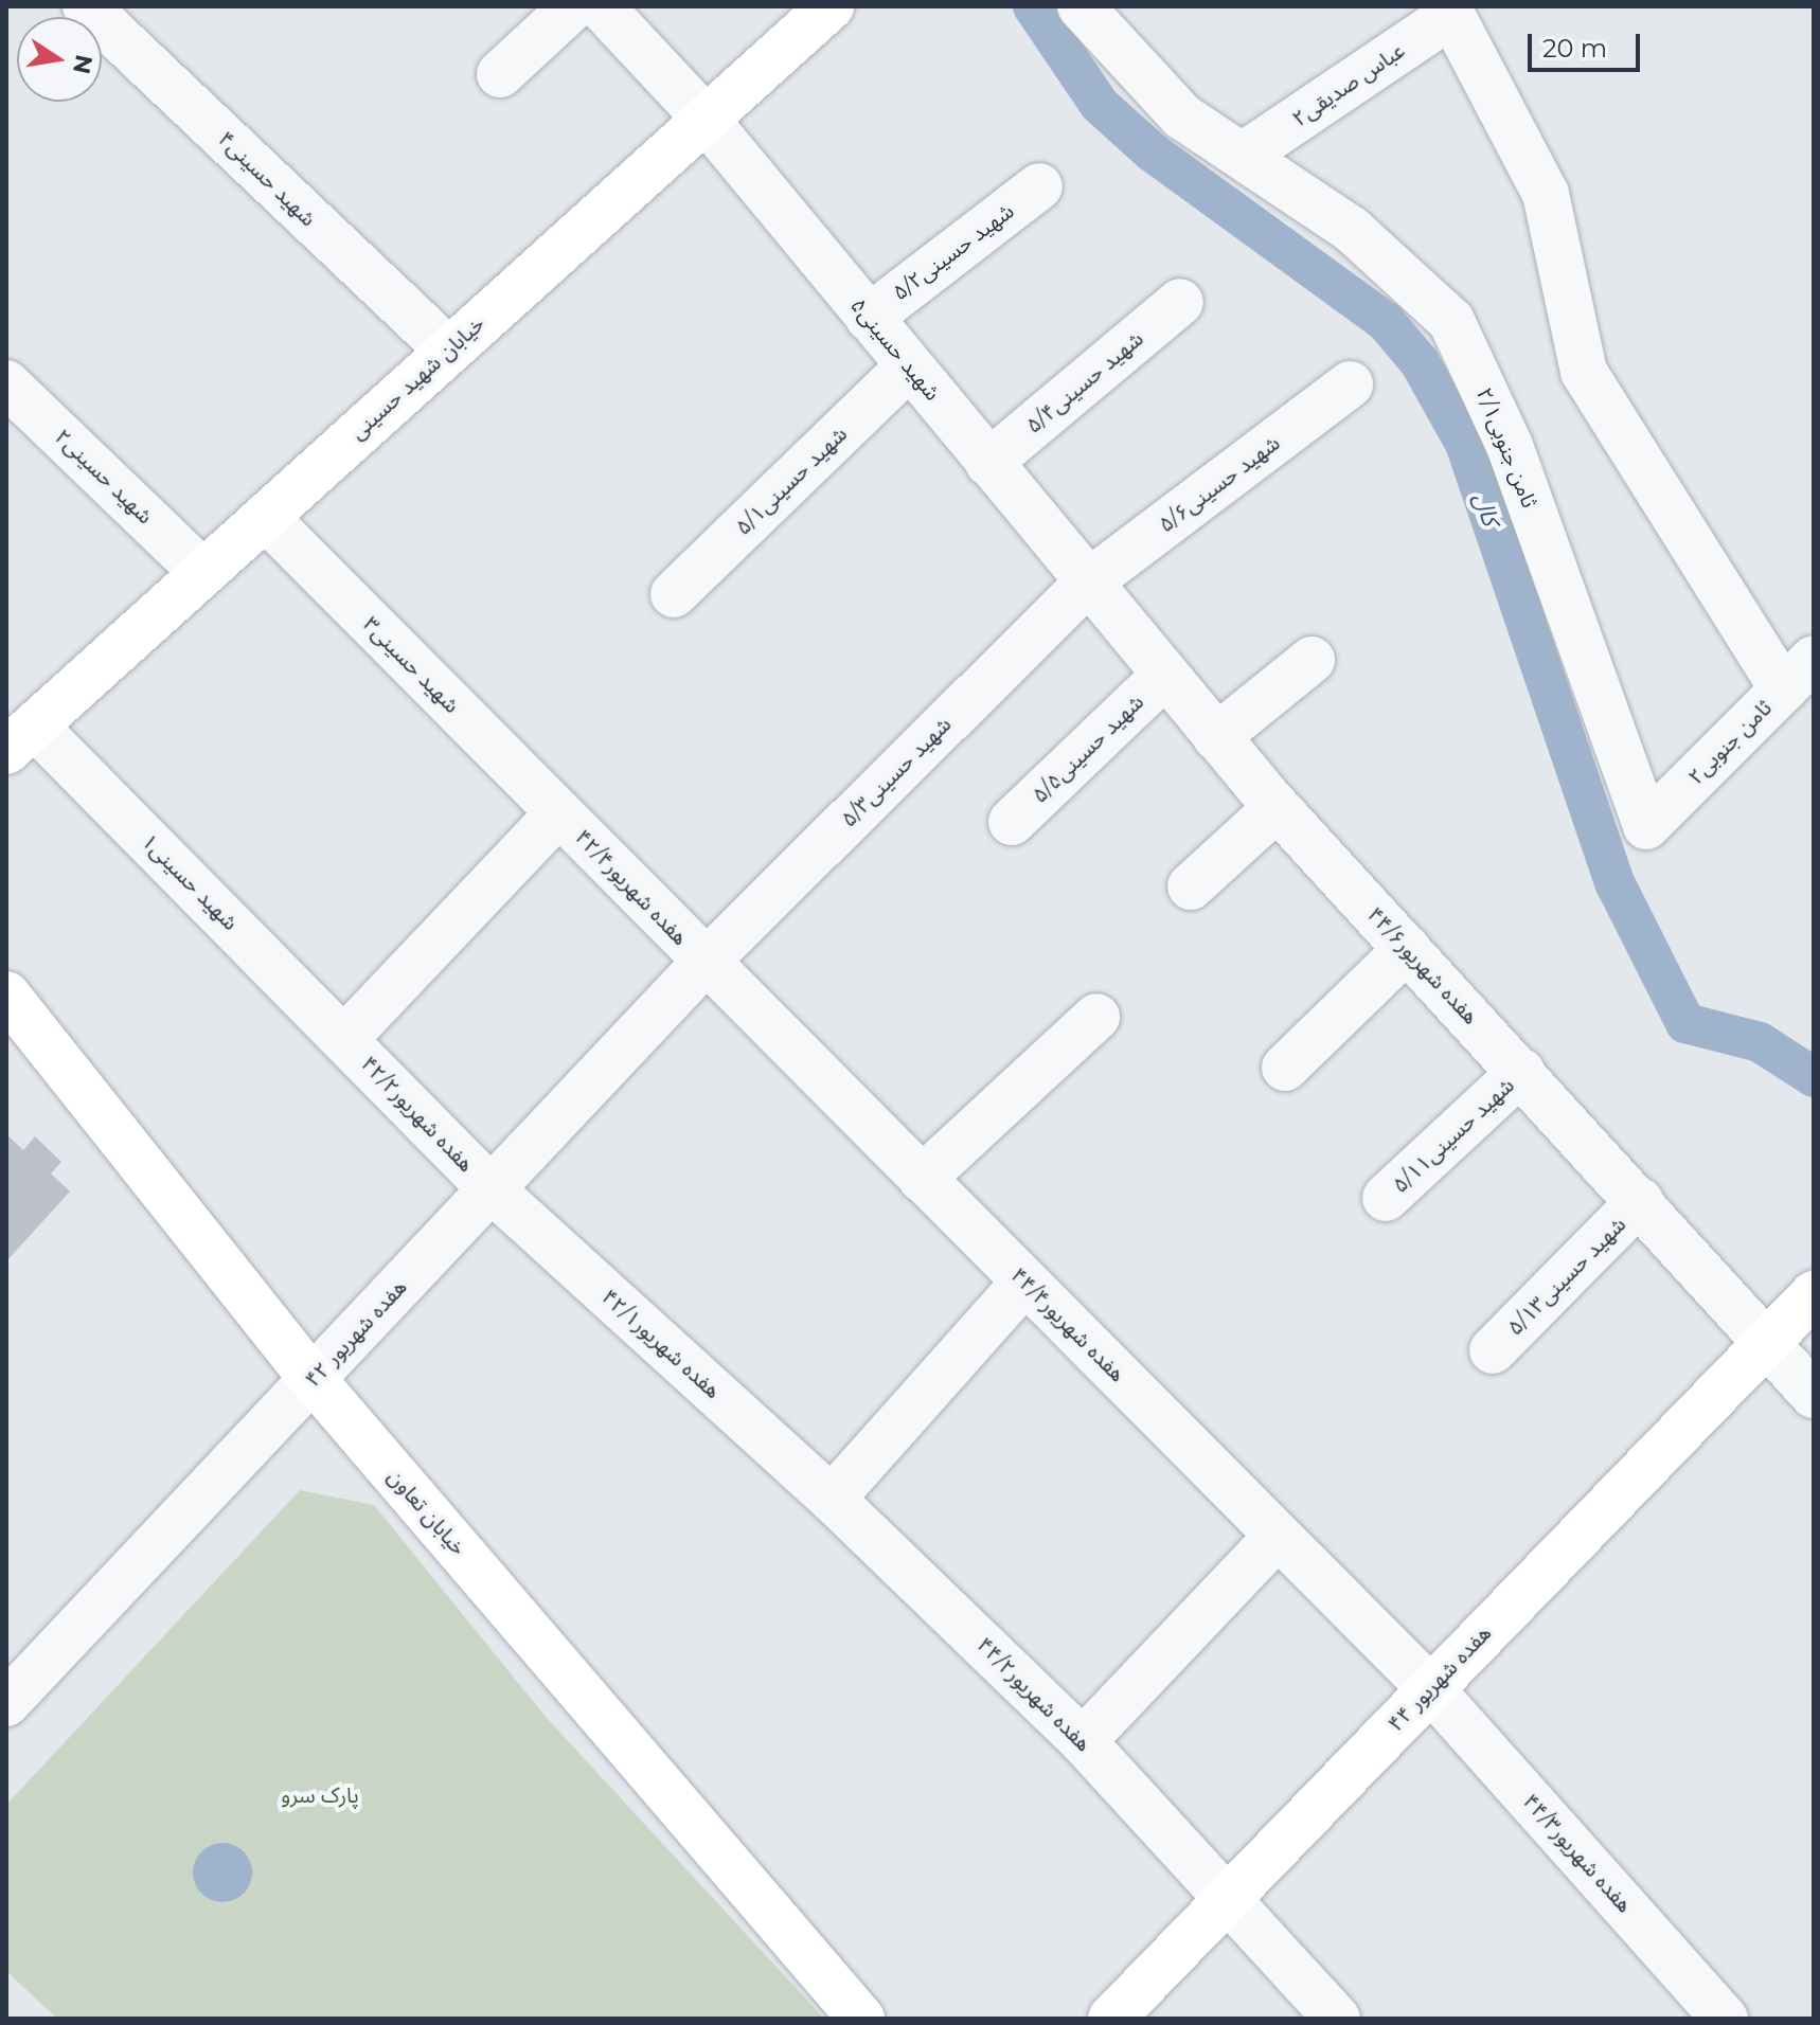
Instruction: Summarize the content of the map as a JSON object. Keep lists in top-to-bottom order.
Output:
{
  "streets": {
    "street": [
      "عباس صدیقی۲",
      "شهید حسینی۴",
      "شهید حسینی۵/۲",
      "شهید حسینی۵",
      "خیابان شهید حسینی",
      "شهید حسینی۵/۴",
      "ثامن جنوبی۲/۱",
      "شهید حسینی۲",
      "شهید حسینی۵/۱",
      "شهید حسینی۵/۶",
      "شهید حسینی۳",
      "ثامن جنوبی۲",
      "شهید حسینی۵/۵",
      "شهید حسینی۵/۳",
      "شهید حسینی۱",
      "هفده شهریور۴۲/۴",
      "هفده شهریور۴۴/۶",
      "هفده شهریور۴۲/۲",
      "شهید حسینی۵/۱۱",
      "شهید حسینی۵/۱۳",
      "هفده شهریور۴۴/۴",
      "هفده شهریور ۴۲",
      "هفده شهریور۴۲/۱",
      "خیابان تعاون",
      "هفده شهریور ۴۴",
      "هفده شهریور۴۴/۲",
      "هفده شهریور۴۴/۳"
    ]
  },
  "crossings": [
    ["عباس صدیقی۲", "ثامن جنوبی۲/۱"],
    ["شهید حسینی۴", "خیابان شهید حسینی"],
    ["شهید حسینی۵/۲", "شهید حسینی۵"],
    ["شهید حسینی۵", "خیابان شهید حسینی"],
    ["شهید حسینی۵", "شهید حسینی۵/۴"],
    ["شهید حسینی۵", "شهید حسینی۵/۱"],
    ["شهید حسینی۵", "شهید حسینی۵/۶"],
    ["شهید حسینی۵", "شهید حسینی۵/۳"],
    ["شهید حسینی۵", "هفده شهریور۴۴/۶"],
    ["خیابان شهید حسینی", "شهید حسینی۲"],
    ["خیابان شهید حسینی", "شهید حسینی۳"],
    ["خیابان شهید حسینی", "شهید حسینی۱"],
    ["ثامن جنوبی۲/۱", "ثامن جنوبی۲"],
    ["شهید حسینی۵/۶", "شهید حسینی۵/۳"],
    ["شهید حسینی۵/۶", "هفده شهریور۴۴/۶"],
    ["شهید حسینی۳", "هفده شهریور۴۲/۴"],
    ["شهید حسینی۵/۵", "هفده شهریور۴۴/۶"],
    ["شهید حسینی۵/۳", "هفده شهریور۴۲/۴"],
    ["شهید حسینی۵/۳", "هفده شهریور۴۴/۶"],
    ["شهید حسینی۵/۳", "هفده شهریور۴۴/۴"],
    ["شهید حسینی۵/۳", "هفده شهریور ۴۲"],
    ["شهید حسینی۱", "هفده شهریور۴۲/۲"],
    ["هفده شهریور۴۲/۴", "هفده شهریور۴۴/۴"],
    ["هفده شهریور۴۲/۴", "هفده شهریور ۴۲"],
    ["هفده شهریور۴۴/۶", "شهید حسینی۵/۱۱"],
    ["هفده شهریور۴۴/۶", "شهید حسینی۵/۱۳"],
    ["هفده شهریور۴۴/۶", "هفده شهریور ۴۴"],
    ["هفده شهریور۴۲/۲", "هفده شهریور ۴۲"],
    ["هفده شهریور۴۲/۲", "هفده شهریور۴۲/۱"],
    ["هفده شهریور۴۴/۴", "هفده شهریور ۴۲"],
    ["هفده شهریور۴۴/۴", "هفده شهریور ۴۴"],
    ["هفده شهریور۴۴/۴", "هفده شهریور۴۴/۳"],
    ["هفده شهریور ۴۲", "هفده شهریور۴۲/۱"],
    ["هفده شهریور ۴۲", "خیابان تعاون"],
    ["هفده شهریور۴۲/۱", "هفده شهریور۴۴/۲"],
    ["هفده شهریور ۴۴", "هفده شهریور۴۴/۲"],
    ["هفده شهریور ۴۴", "هفده شهریور۴۴/۳"]
  ],
  "water": ["کال"],
  "parks": ["پارک سرو"],
  "scale_bar": "20 m",
  "north": "right"
}
